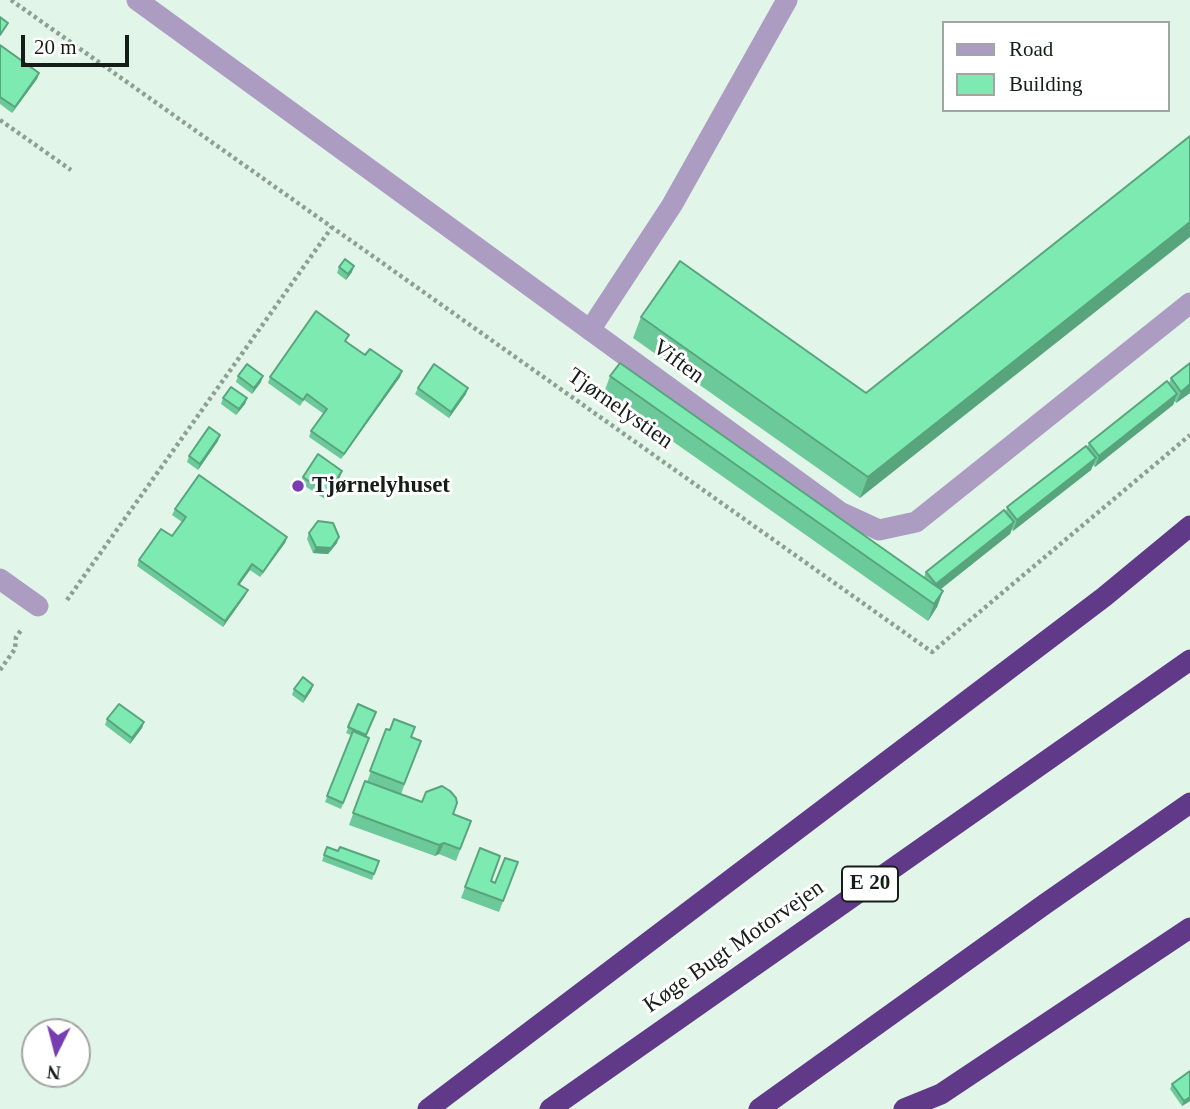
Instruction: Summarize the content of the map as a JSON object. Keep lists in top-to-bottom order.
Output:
{
  "streets": {
    "highway": ["E 20", "Køge Bugt Motorvejen"],
    "street": ["Viften"],
    "path": ["Tjørnelystien"]
  },
  "places": ["Tjørnelyhuset"],
  "legend": ["Road", "Building"],
  "scale_bar": "20 m",
  "north": "bottom"
}
